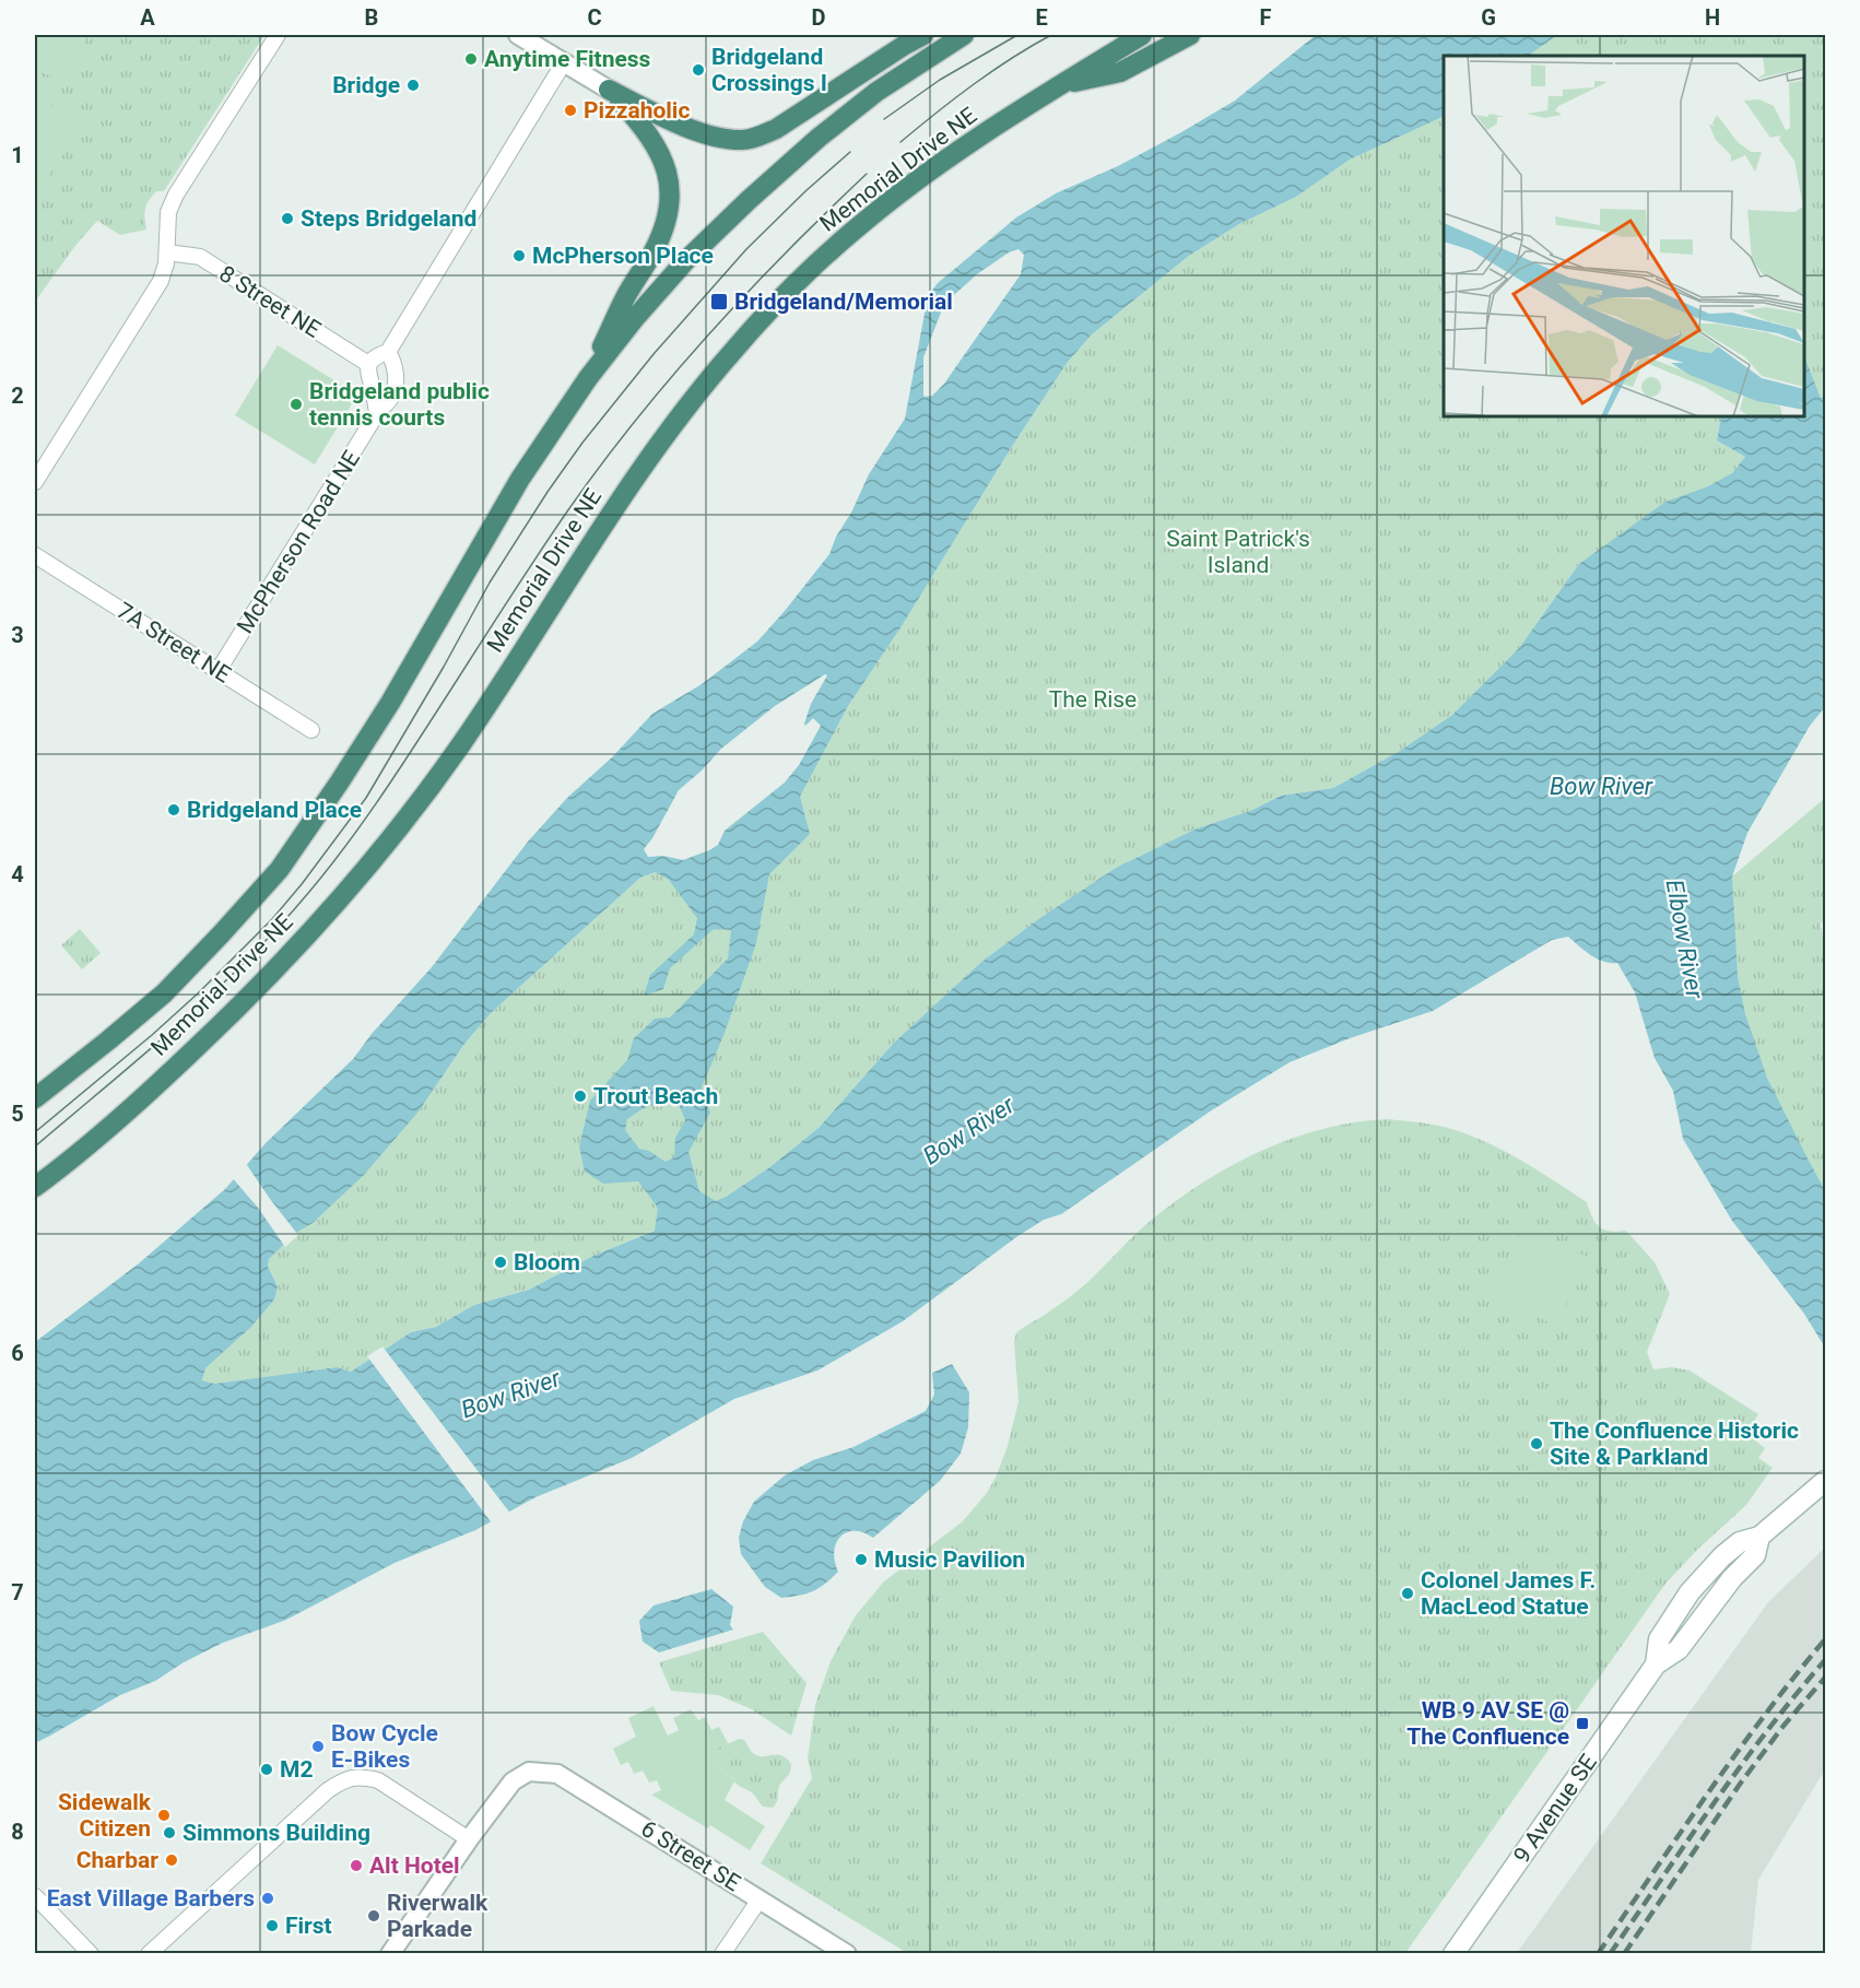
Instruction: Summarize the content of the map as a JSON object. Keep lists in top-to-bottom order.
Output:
{
  "streets": {
    "highway": ["Memorial Drive NE"],
    "main road": ["9 Avenue SE"],
    "street": [
      "8 Street NE",
      "McPherson Road NE",
      "7A Street NE",
      "6 Street SE"
    ]
  },
  "crossings": [
    ["McPherson Road NE", "7A Street NE"]
  ],
  "water": ["Bow River", "Elbow River"],
  "parks": ["Saint Patrick's Island", "The Rise"],
  "places": {
    "other": [
      "Anytime Fitness",
      "Bridgeland Crossings I",
      "Bridge",
      "Pizzaholic",
      "Steps Bridgeland",
      "McPherson Place",
      "Bridgeland public tennis courts",
      "Bridgeland Place",
      "Trout Beach",
      "Bloom",
      "The Confluence Historic Site & Parkland",
      "Music Pavilion",
      "Colonel James F. MacLeod Statue",
      "Bow Cycle E-Bikes",
      "M2",
      "Sidewalk Citizen",
      "Simmons Building",
      "Charbar",
      "Alt Hotel",
      "East Village Barbers",
      "Riverwalk Parkade",
      "First"
    ],
    "transit": ["Bridgeland/Memorial", "WB 9 AV SE @ The Confluence"]
  },
  "grid": {
    "columns": [
      "A",
      "B",
      "C",
      "D",
      "E",
      "F",
      "G",
      "H"
    ],
    "rows": [
      "1",
      "2",
      "3",
      "4",
      "5",
      "6",
      "7",
      "8"
    ]
  }
}
